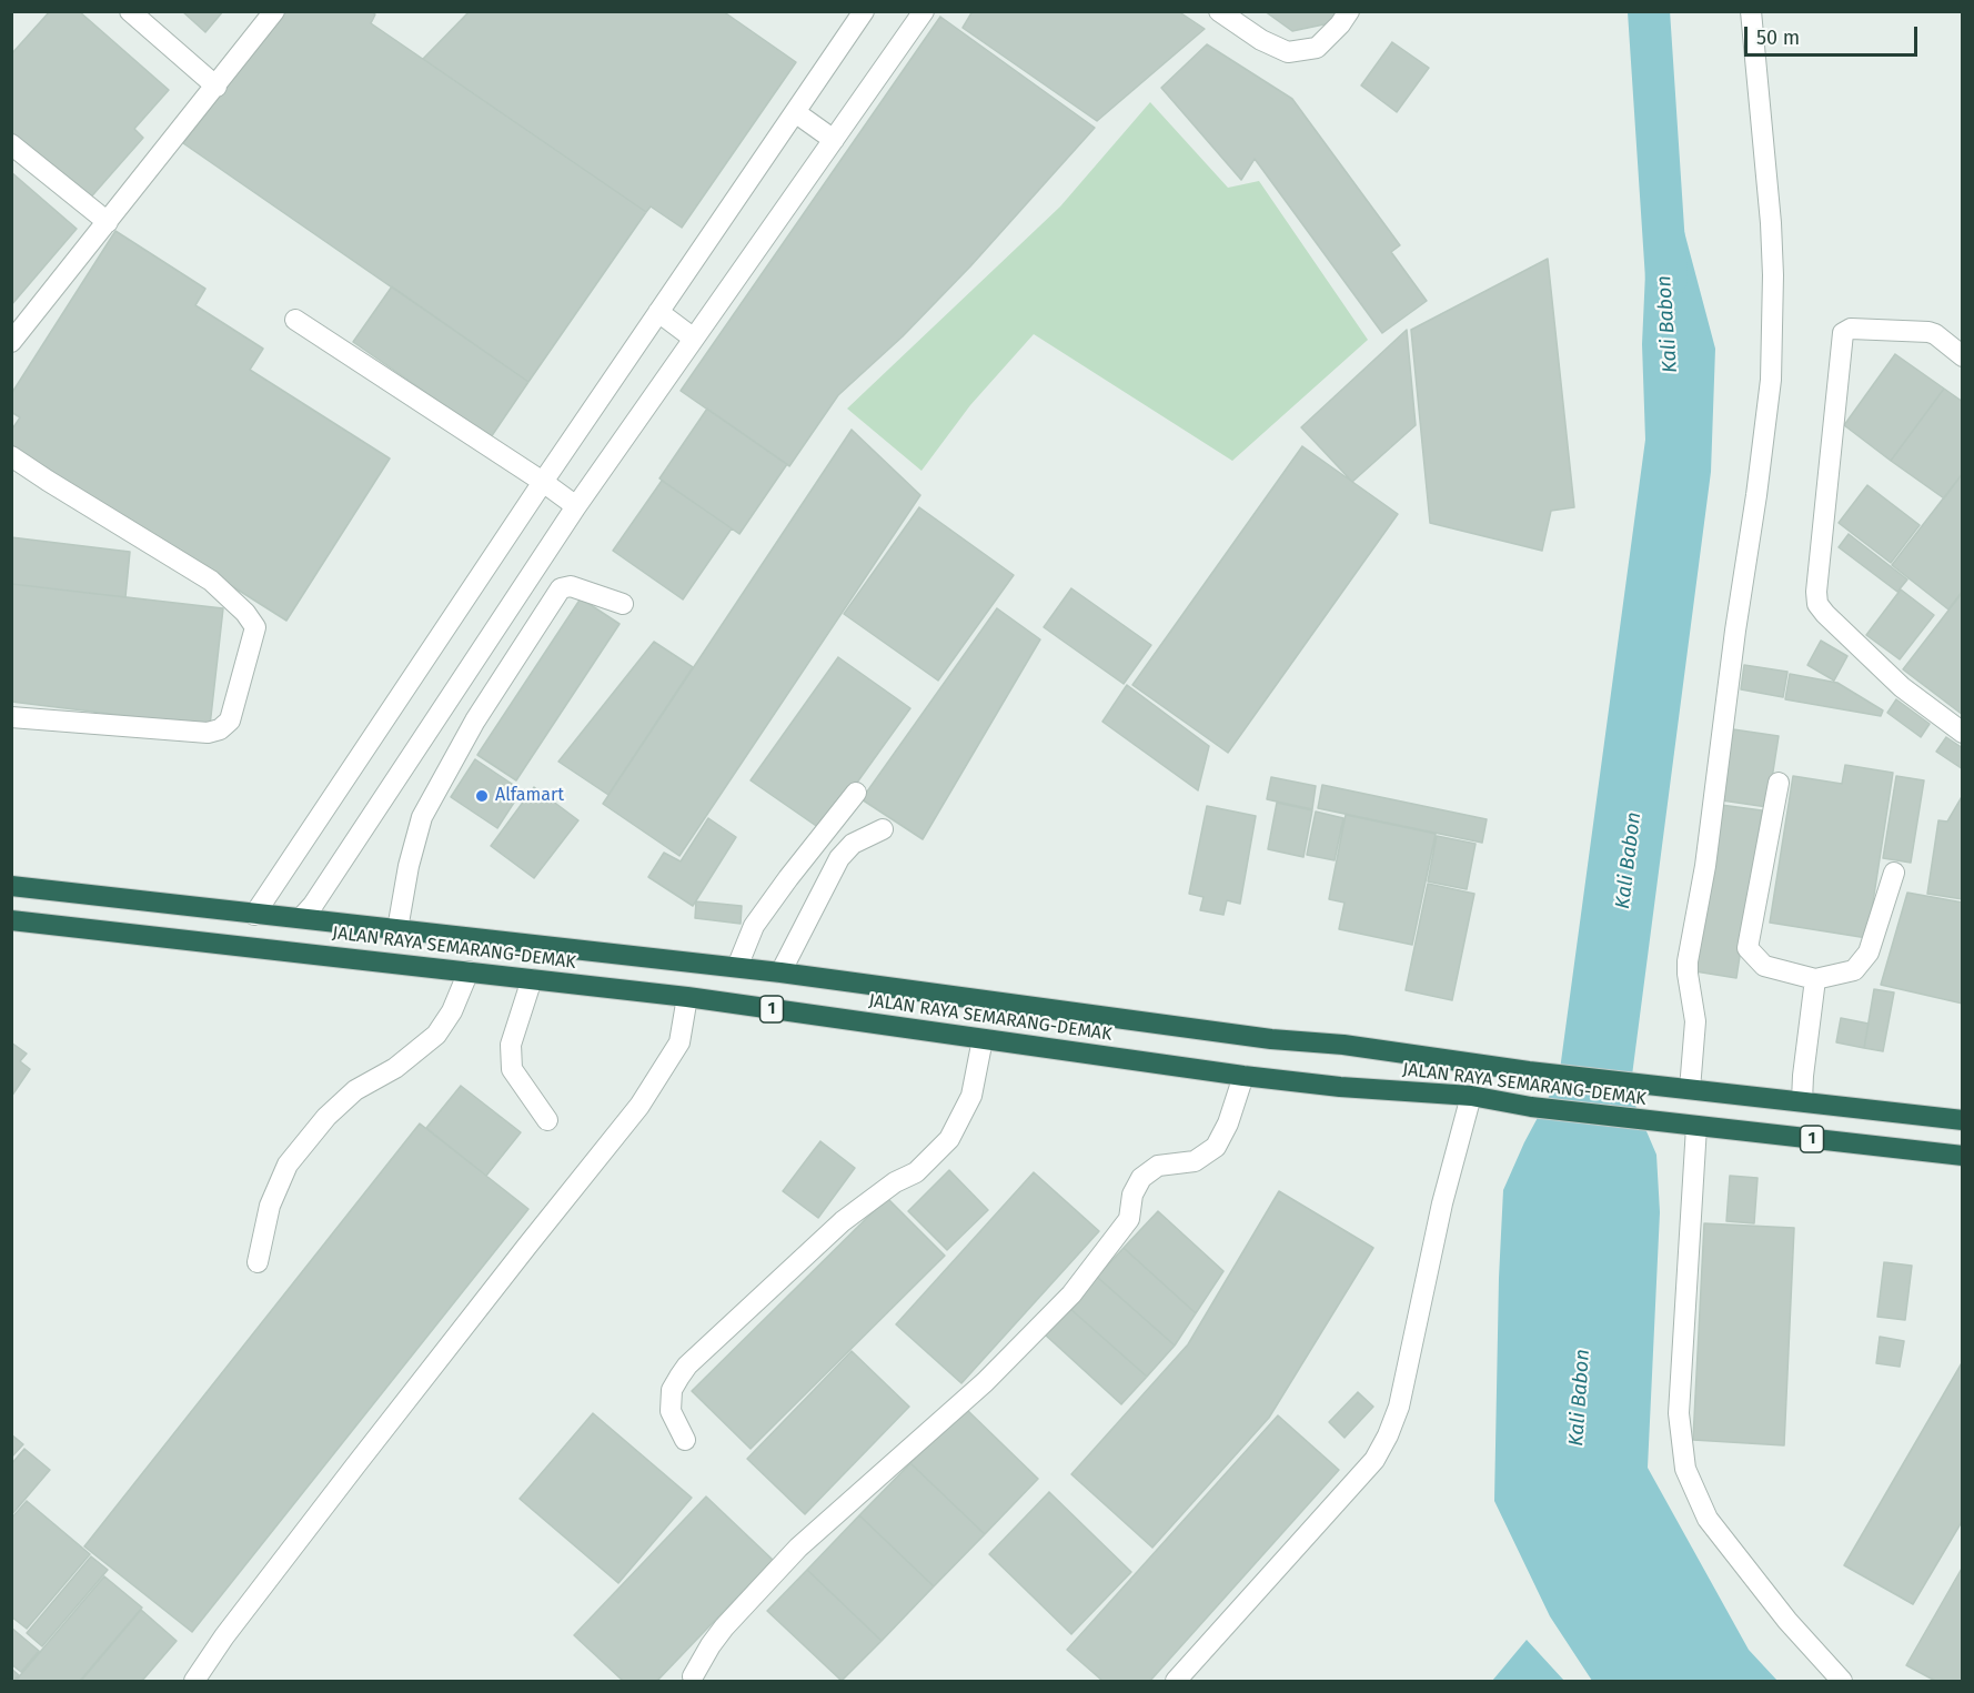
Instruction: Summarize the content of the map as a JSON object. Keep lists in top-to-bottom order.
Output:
{
  "streets": {
    "highway": ["JALAN RAYA SEMARANG-DEMAK", "1"]
  },
  "water": ["Kali Babon"],
  "places": ["Alfamart"],
  "scale_bar": "50 m"
}
